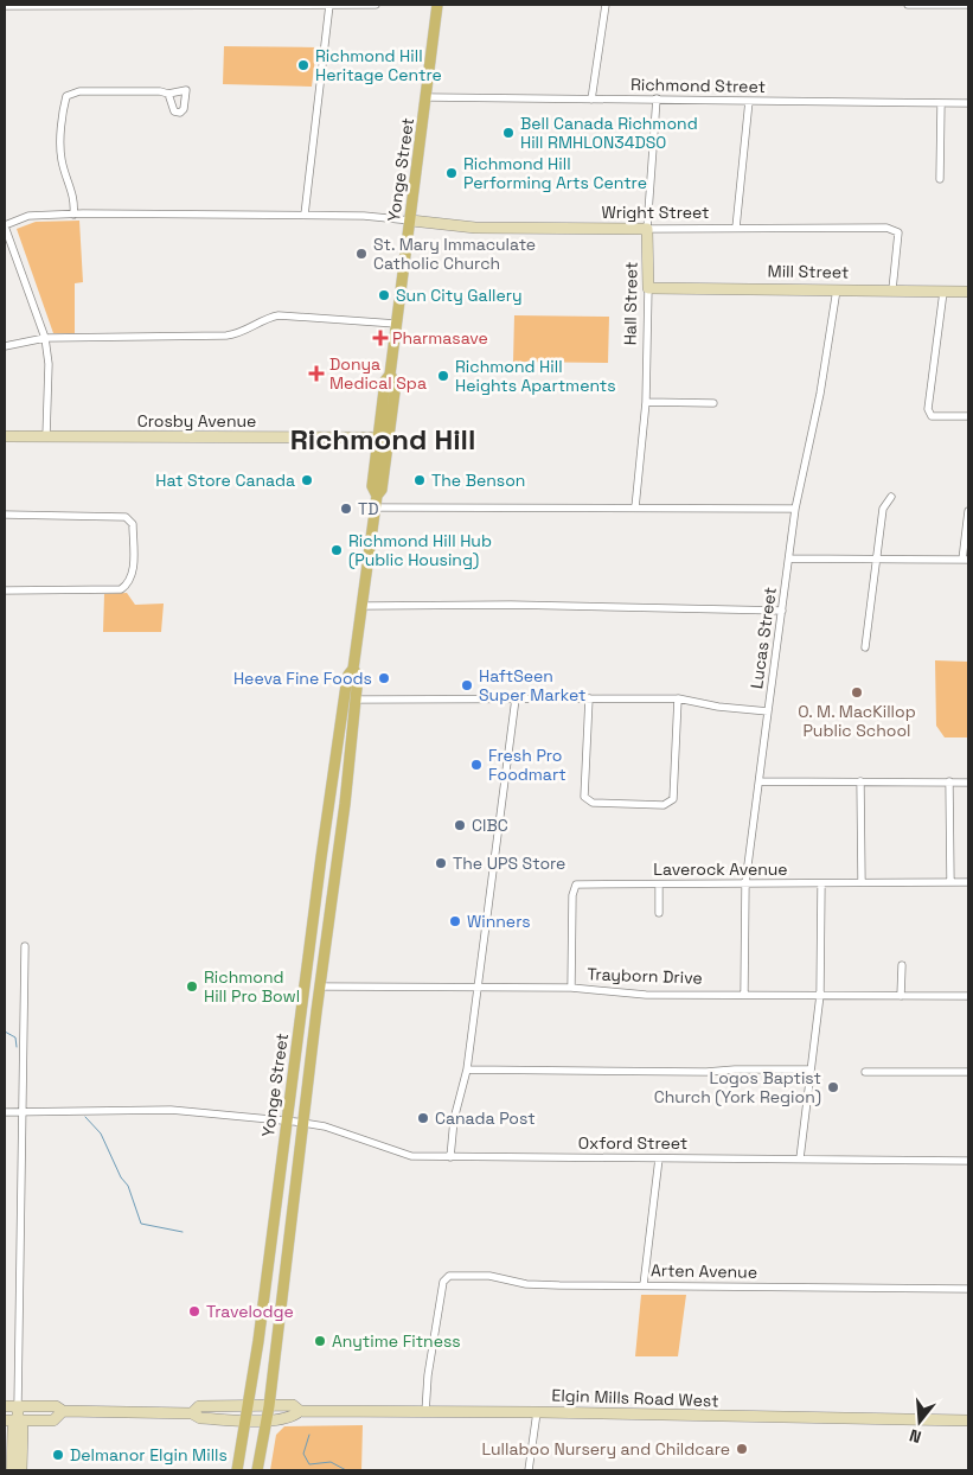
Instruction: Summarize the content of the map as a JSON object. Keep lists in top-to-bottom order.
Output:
{
  "streets": {
    "main road": [
      "Yonge Street",
      "Wright Street",
      "Mill Street",
      "Hall Street",
      "Crosby Avenue",
      "Elgin Mills Road West"
    ],
    "street": [
      "Richmond Street",
      "Lucas Street",
      "Laverock Avenue",
      "Trayborn Drive",
      "Oxford Street",
      "Arten Avenue"
    ]
  },
  "crossings": [
    ["Richmond Street", "Yonge Street"],
    ["Richmond Street", "Hall Street"],
    ["Yonge Street", "Wright Street"],
    ["Yonge Street", "Crosby Avenue"],
    ["Yonge Street", "Trayborn Drive"],
    ["Yonge Street", "Oxford Street"],
    ["Yonge Street", "Elgin Mills Road West"],
    ["Wright Street", "Mill Street"],
    ["Wright Street", "Hall Street"],
    ["Mill Street", "Hall Street"],
    ["Mill Street", "Lucas Street"],
    ["Lucas Street", "Laverock Avenue"],
    ["Lucas Street", "Trayborn Drive"],
    ["Laverock Avenue", "Trayborn Drive"],
    ["Arten Avenue", "Elgin Mills Road West"]
  ],
  "districts": ["Richmond Hill"],
  "places": {
    "other": [
      "Richmond Hill Heritage Centre",
      "Bell Canada Richmond Hill RMHLON34DS0",
      "Richmond Hill Performing Arts Centre",
      "St. Mary Immaculate Catholic Church",
      "Sun City Gallery",
      "Richmond Hill Heights Apartments",
      "Hat Store Canada",
      "The Benson",
      "TD",
      "Richmond Hill Hub (Public Housing)",
      "Heeva Fine Foods",
      "HaftSeen Super Market",
      "O. M. MacKillop Public School",
      "Fresh Pro Foodmart",
      "CIBC",
      "The UPS Store",
      "Winners",
      "Richmond Hill Pro Bowl",
      "Logos Baptist Church (York Region)",
      "Canada Post",
      "Travelodge",
      "Anytime Fitness",
      "Lullaboo Nursery and Childcare",
      "Delmanor Elgin Mills"
    ],
    "health": ["Pharmasave", "Donya Medical Spa"]
  },
  "north": "bottom"
}
